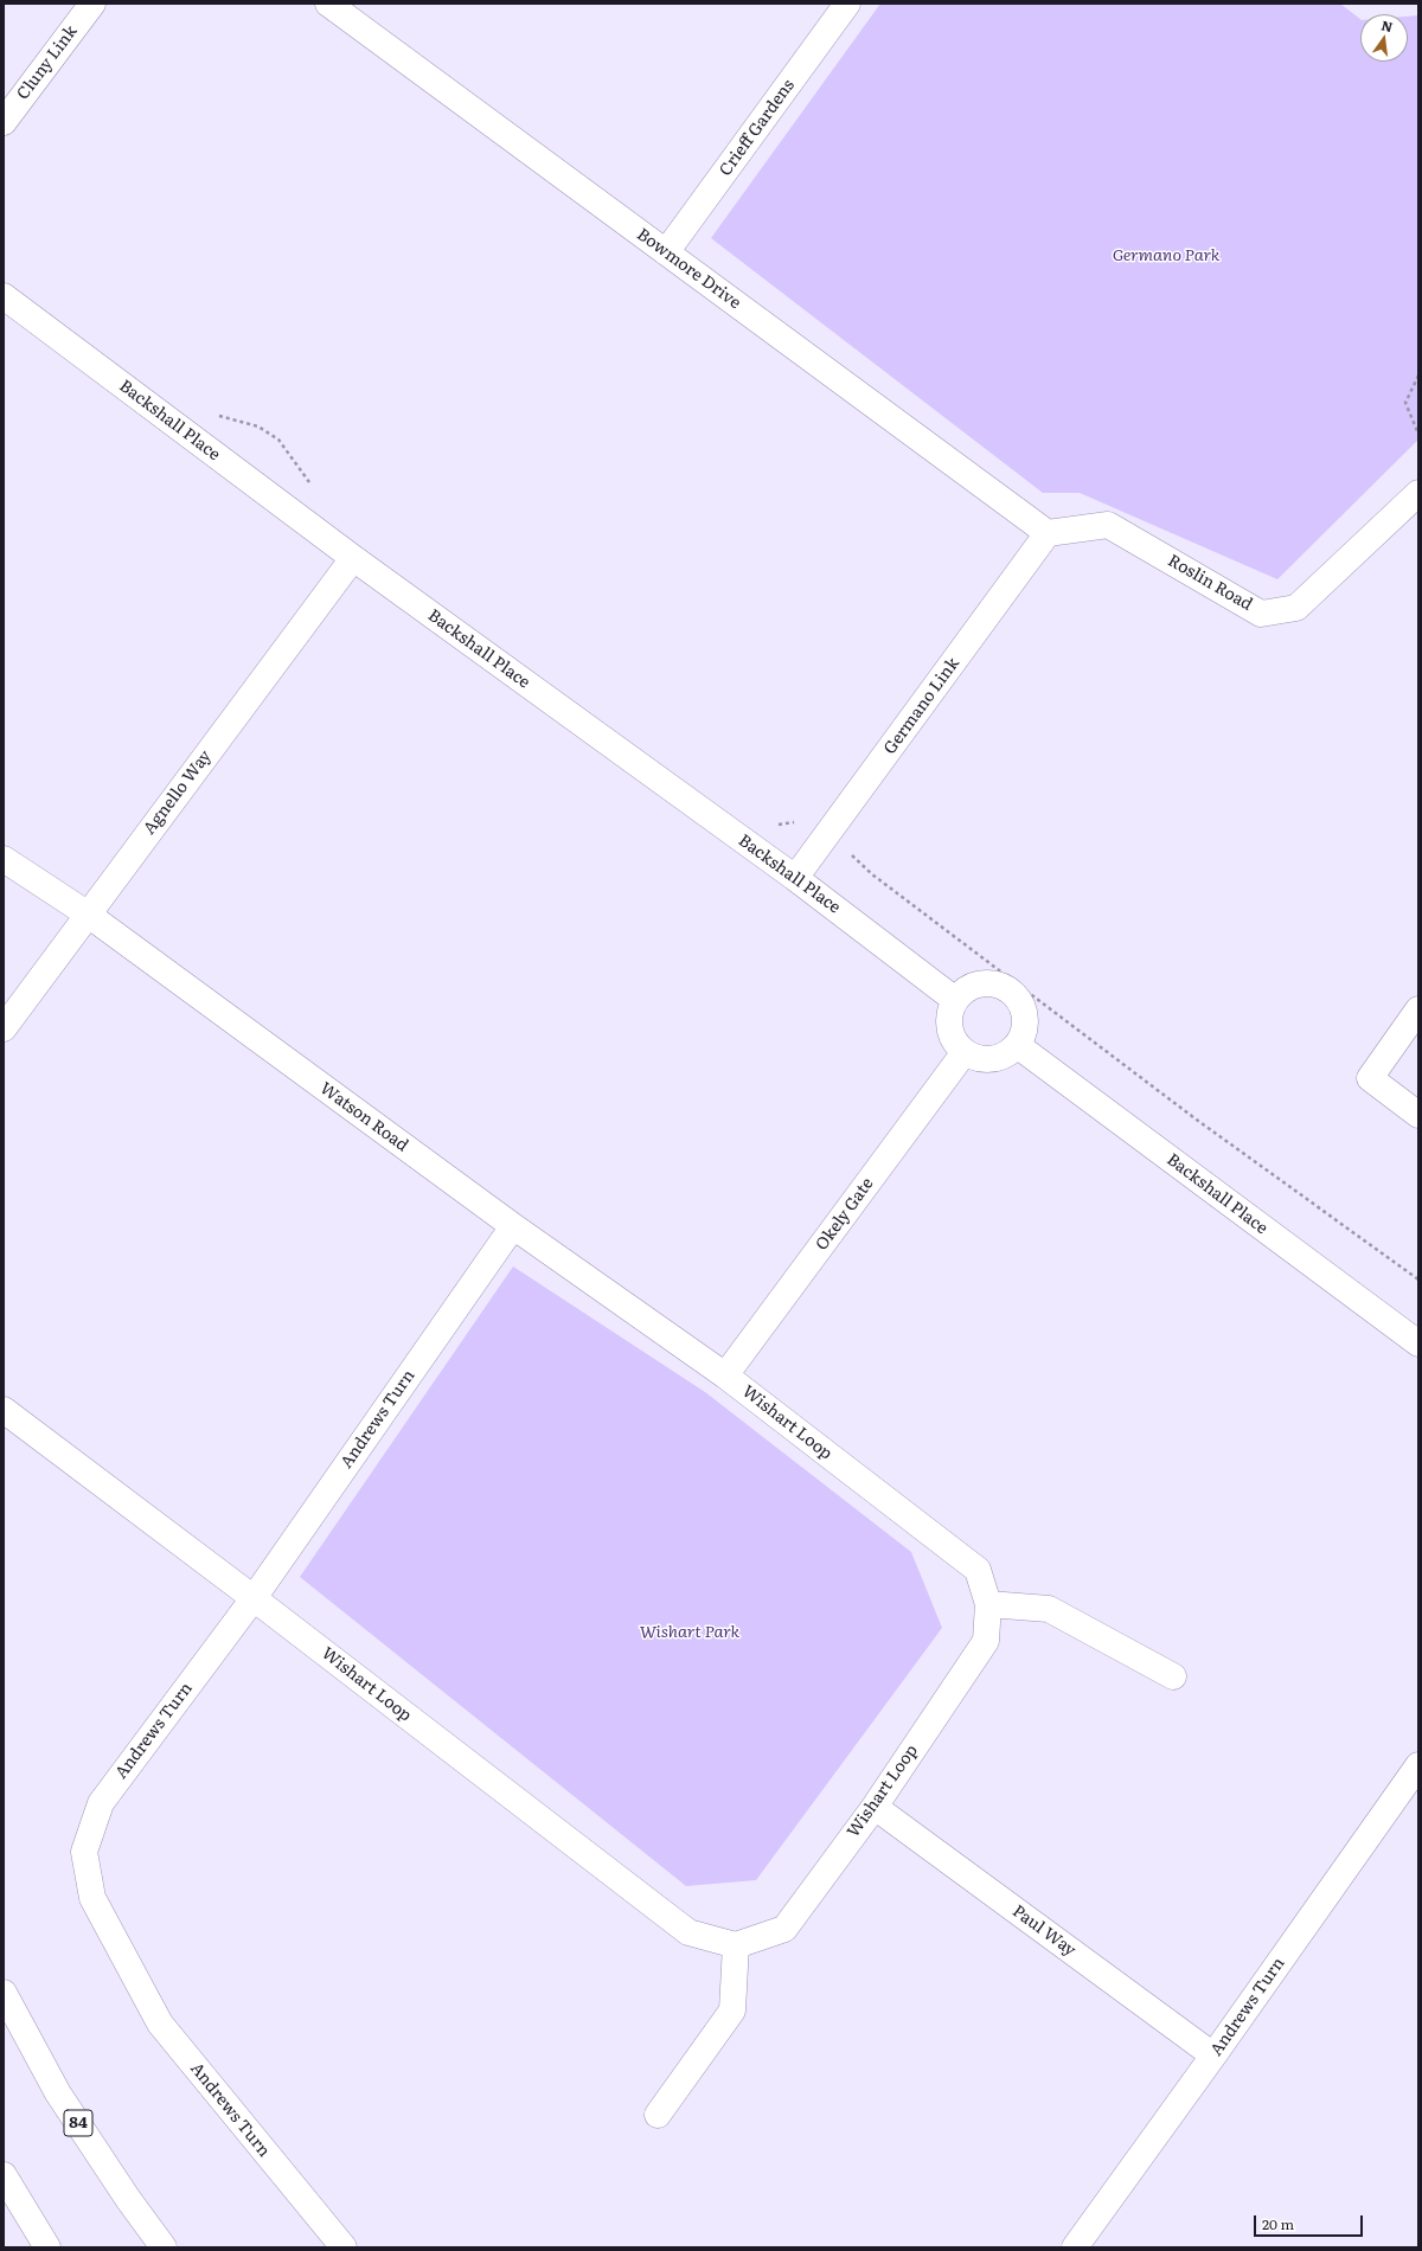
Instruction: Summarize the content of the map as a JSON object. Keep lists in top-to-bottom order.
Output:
{
  "streets": {
    "street": [
      "Cluny Link",
      "Crieff Gardens",
      "Bowmore Drive",
      "Backshall Place",
      "Roslin Road",
      "Germano Link",
      "Agnello Way",
      "Watson Road",
      "Okely Gate",
      "Andrews Turn",
      "Wishart Loop",
      "Paul Way",
      "84"
    ]
  },
  "crossings": [
    ["Crieff Gardens", "Bowmore Drive"],
    ["Bowmore Drive", "Roslin Road"],
    ["Bowmore Drive", "Germano Link"],
    ["Backshall Place", "Germano Link"],
    ["Backshall Place", "Agnello Way"],
    ["Backshall Place", "Okely Gate"],
    ["Roslin Road", "Germano Link"],
    ["Agnello Way", "Watson Road"],
    ["Watson Road", "Okely Gate"],
    ["Watson Road", "Andrews Turn"],
    ["Watson Road", "Wishart Loop"],
    ["Okely Gate", "Wishart Loop"],
    ["Andrews Turn", "Wishart Loop"],
    ["Andrews Turn", "Paul Way"],
    ["Wishart Loop", "Paul Way"]
  ],
  "parks": ["Germano Park", "Wishart Park"],
  "scale_bar": "20 m",
  "north": "top"
}
